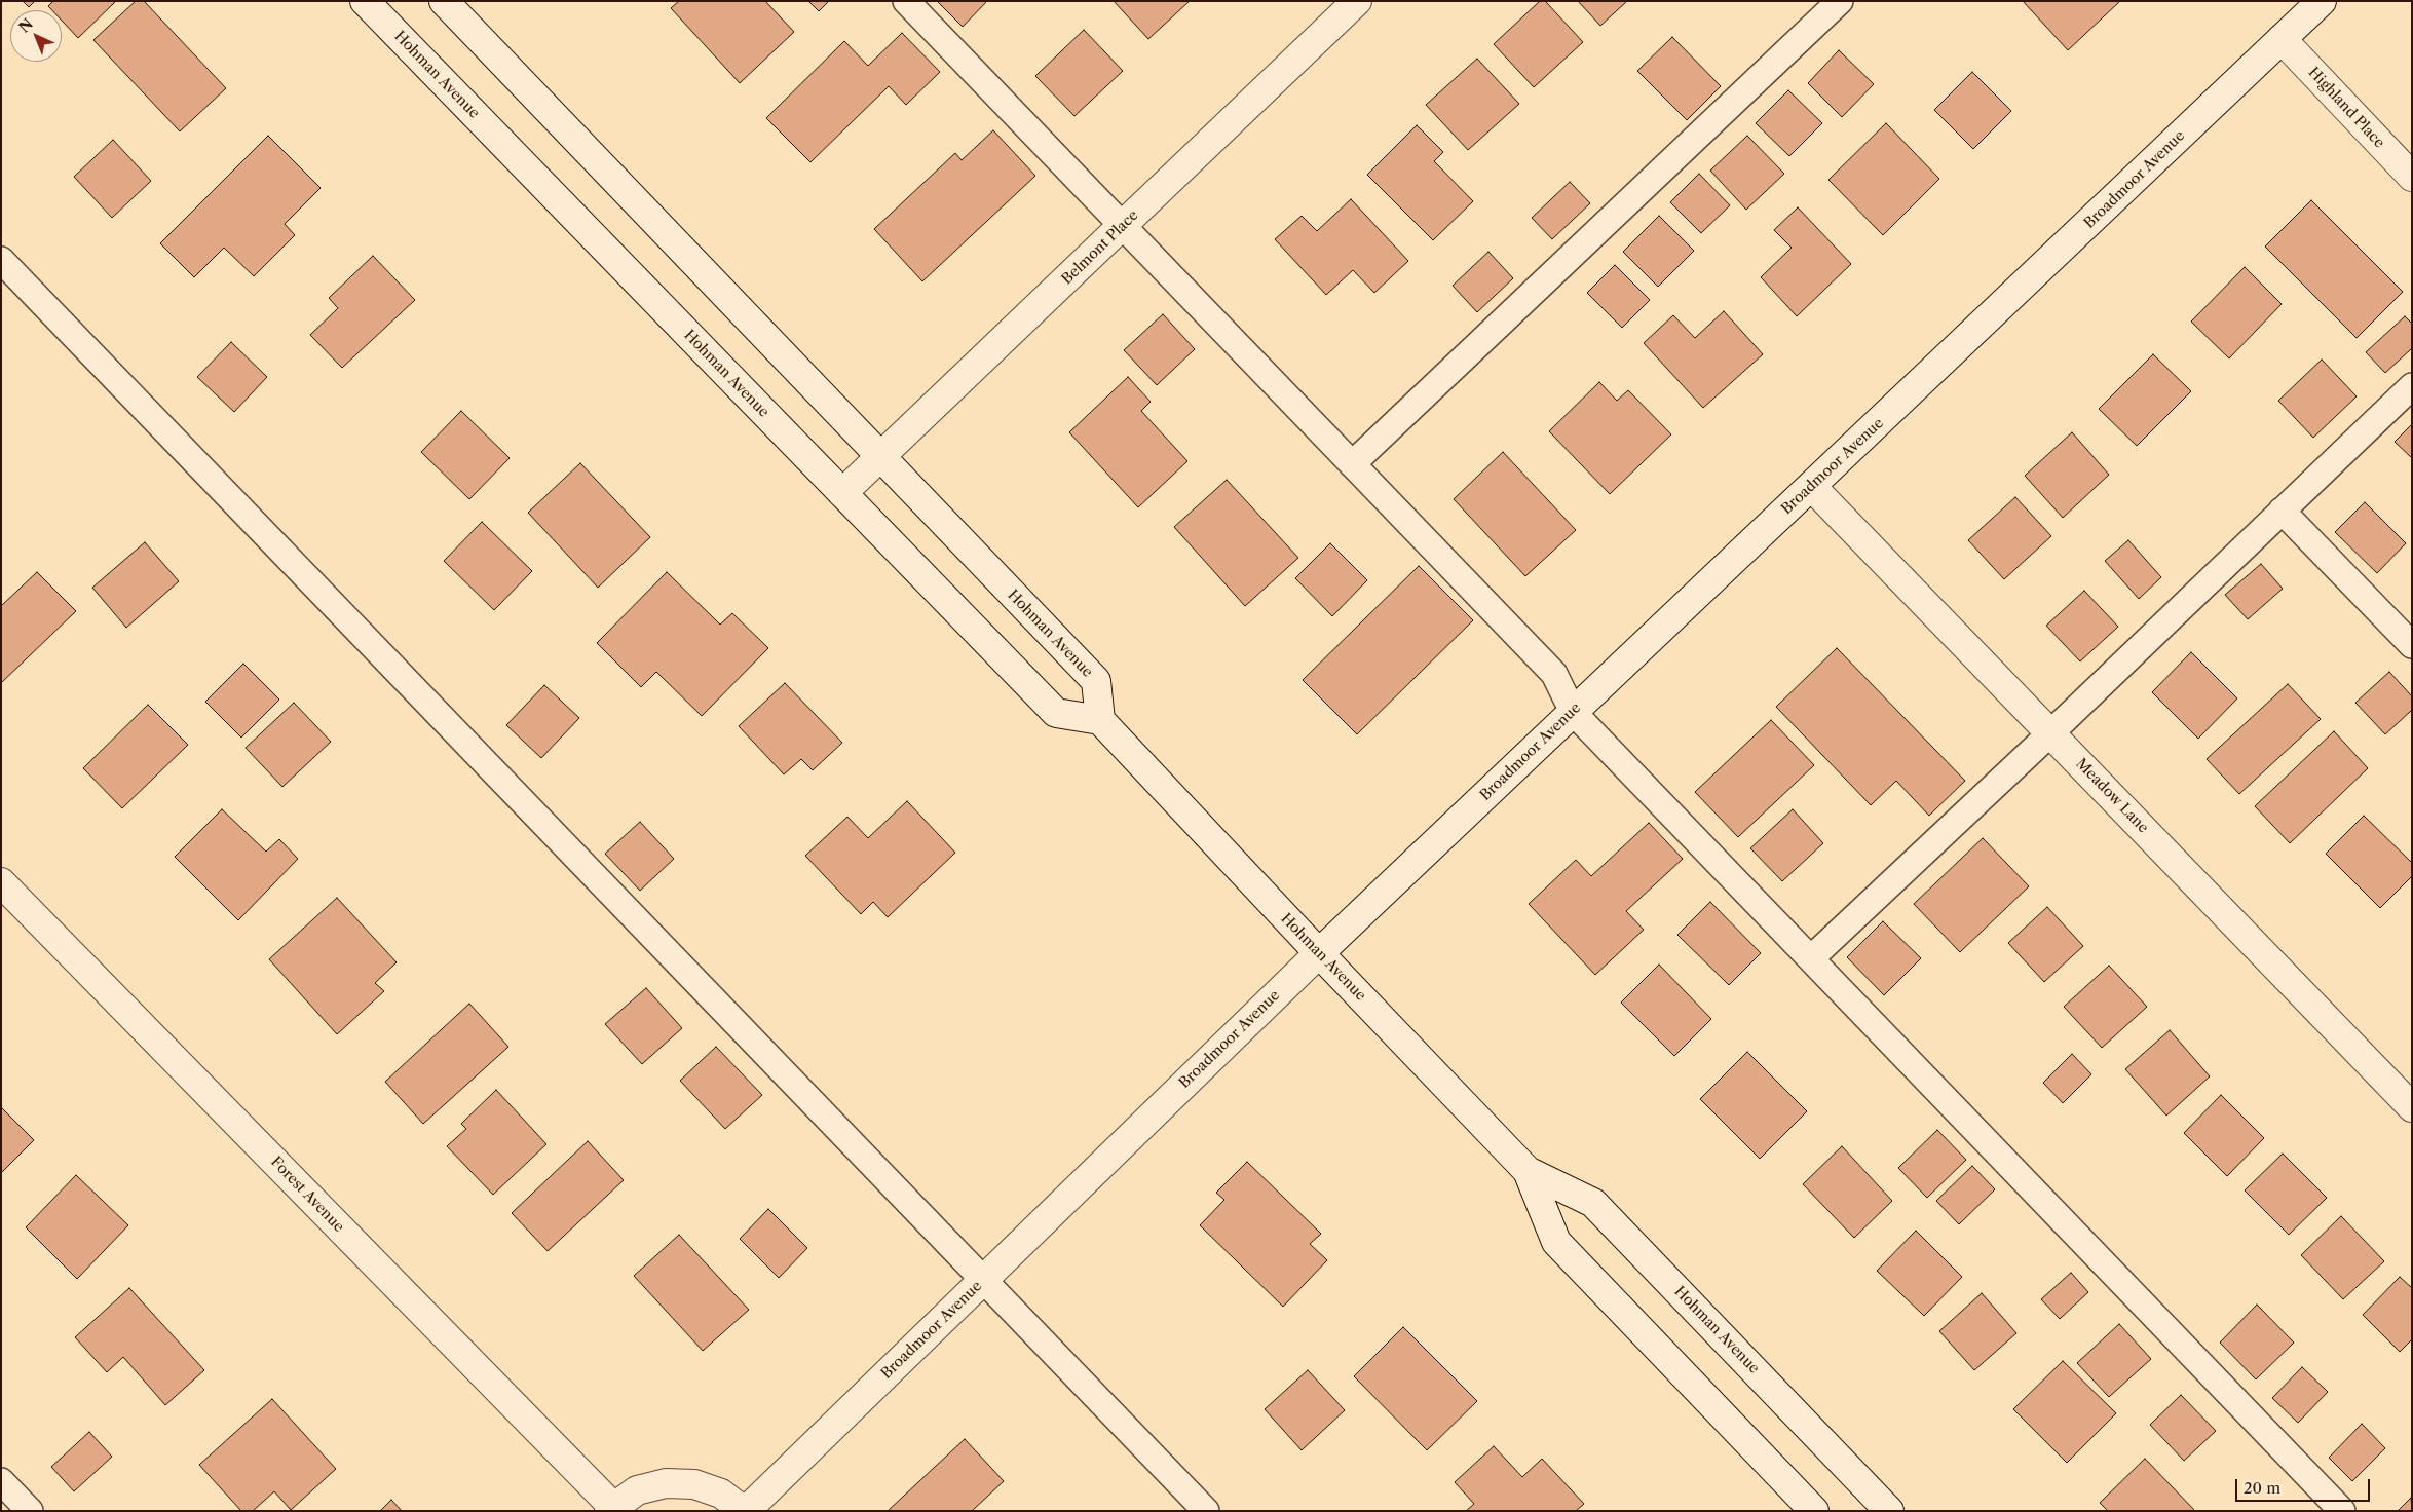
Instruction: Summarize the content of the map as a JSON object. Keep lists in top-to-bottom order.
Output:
{
  "streets": {
    "street": [
      "Hohman Avenue",
      "Highland Place",
      "Broadmoor Avenue",
      "Belmont Place",
      "Meadow Lane",
      "Forest Avenue"
    ]
  },
  "crossings": [
    ["Hohman Avenue", "Broadmoor Avenue"],
    ["Hohman Avenue", "Belmont Place"],
    ["Highland Place", "Broadmoor Avenue"],
    ["Broadmoor Avenue", "Meadow Lane"]
  ],
  "scale_bar": "20 m",
  "north": "top left"
}
